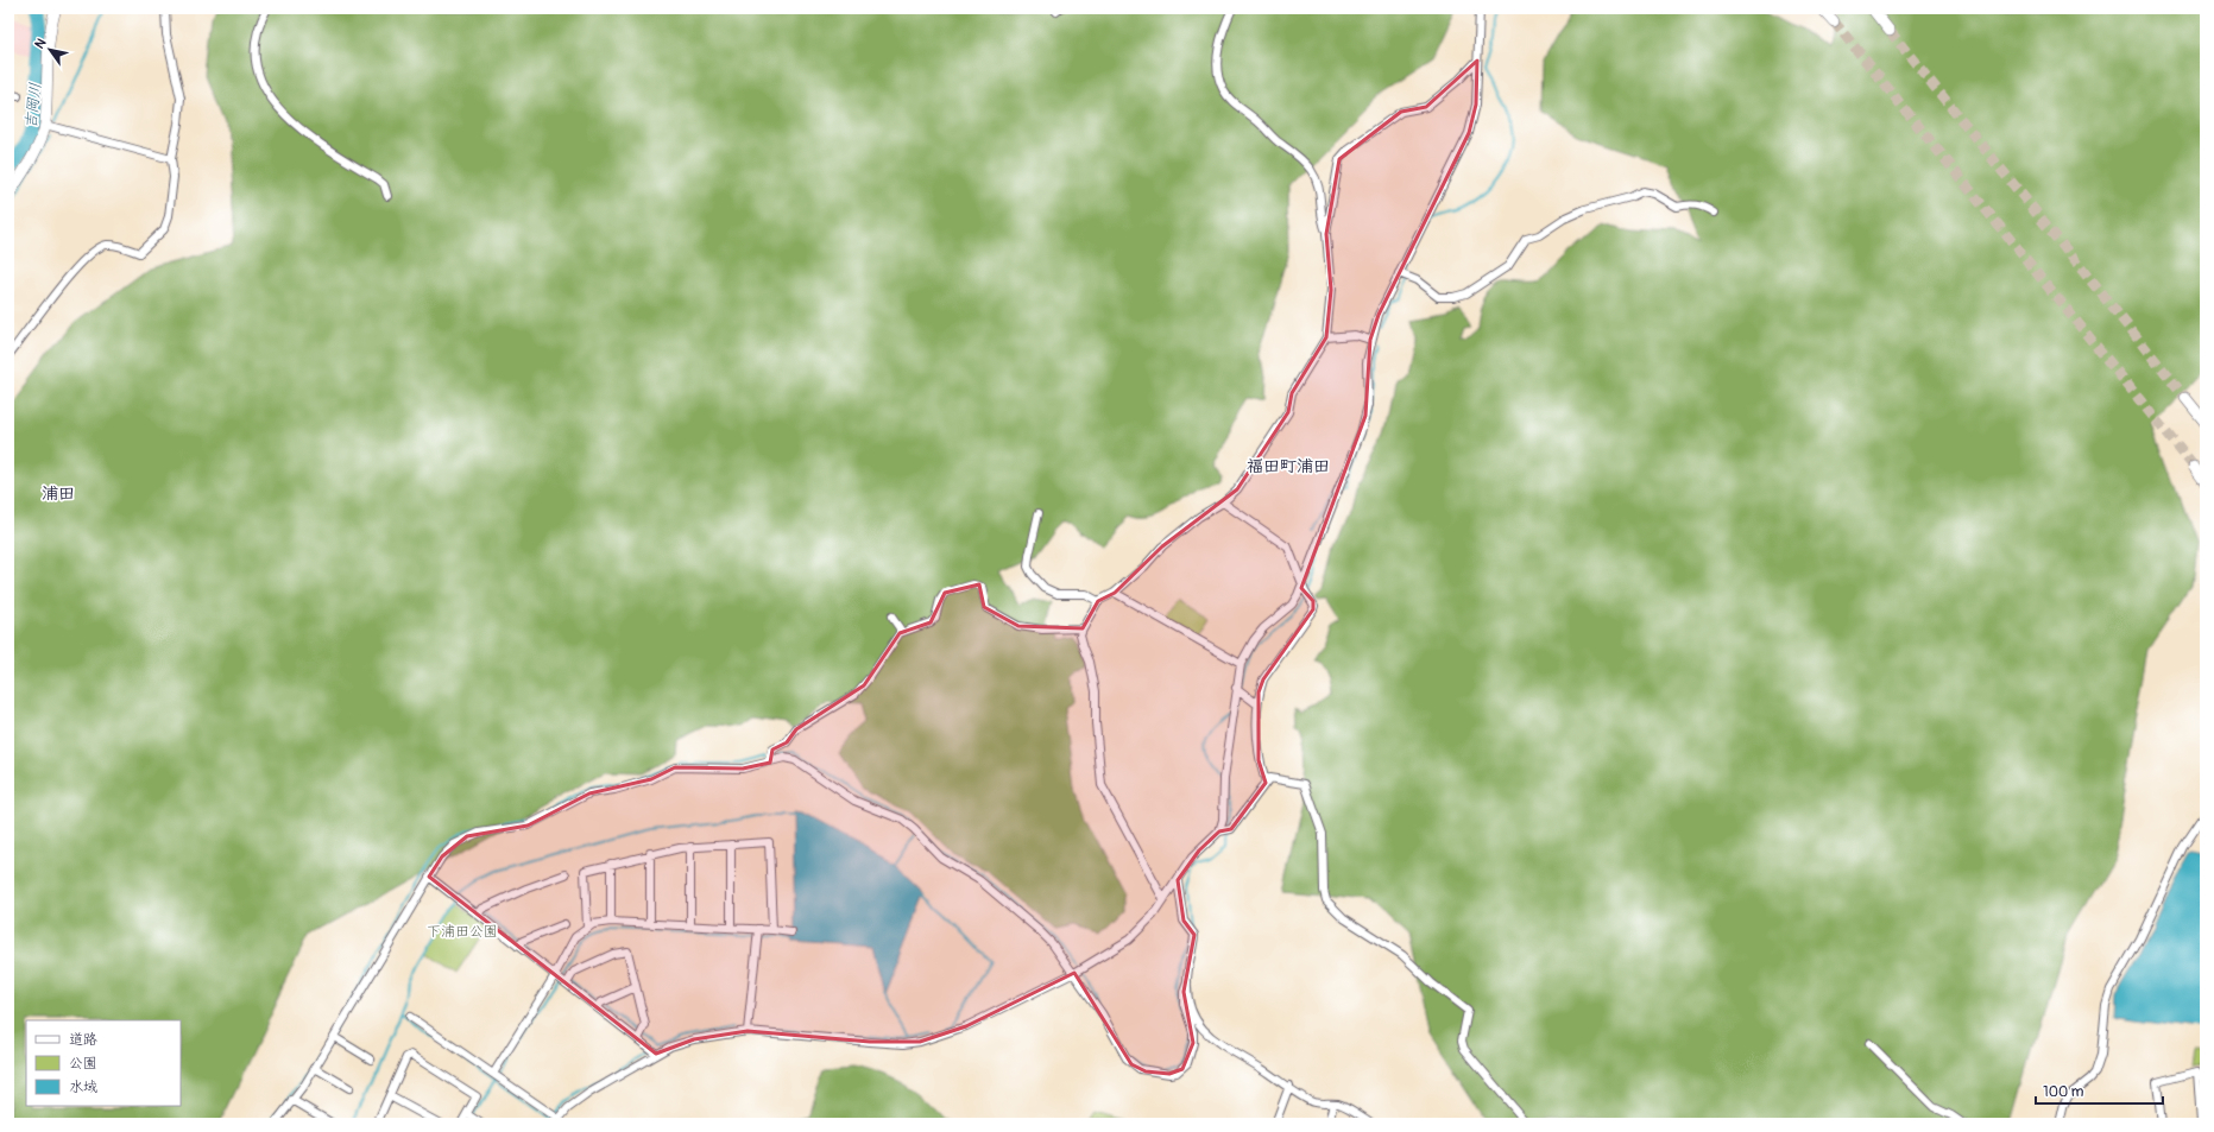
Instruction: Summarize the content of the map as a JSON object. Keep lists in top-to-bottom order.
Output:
{
  "districts": ["福田町浦田", "浦田"],
  "water": ["吉岡川"],
  "parks": ["下浦田公園"],
  "legend": ["道路", "公園", "水域"],
  "scale_bar": "100 m",
  "north": "top left"
}
